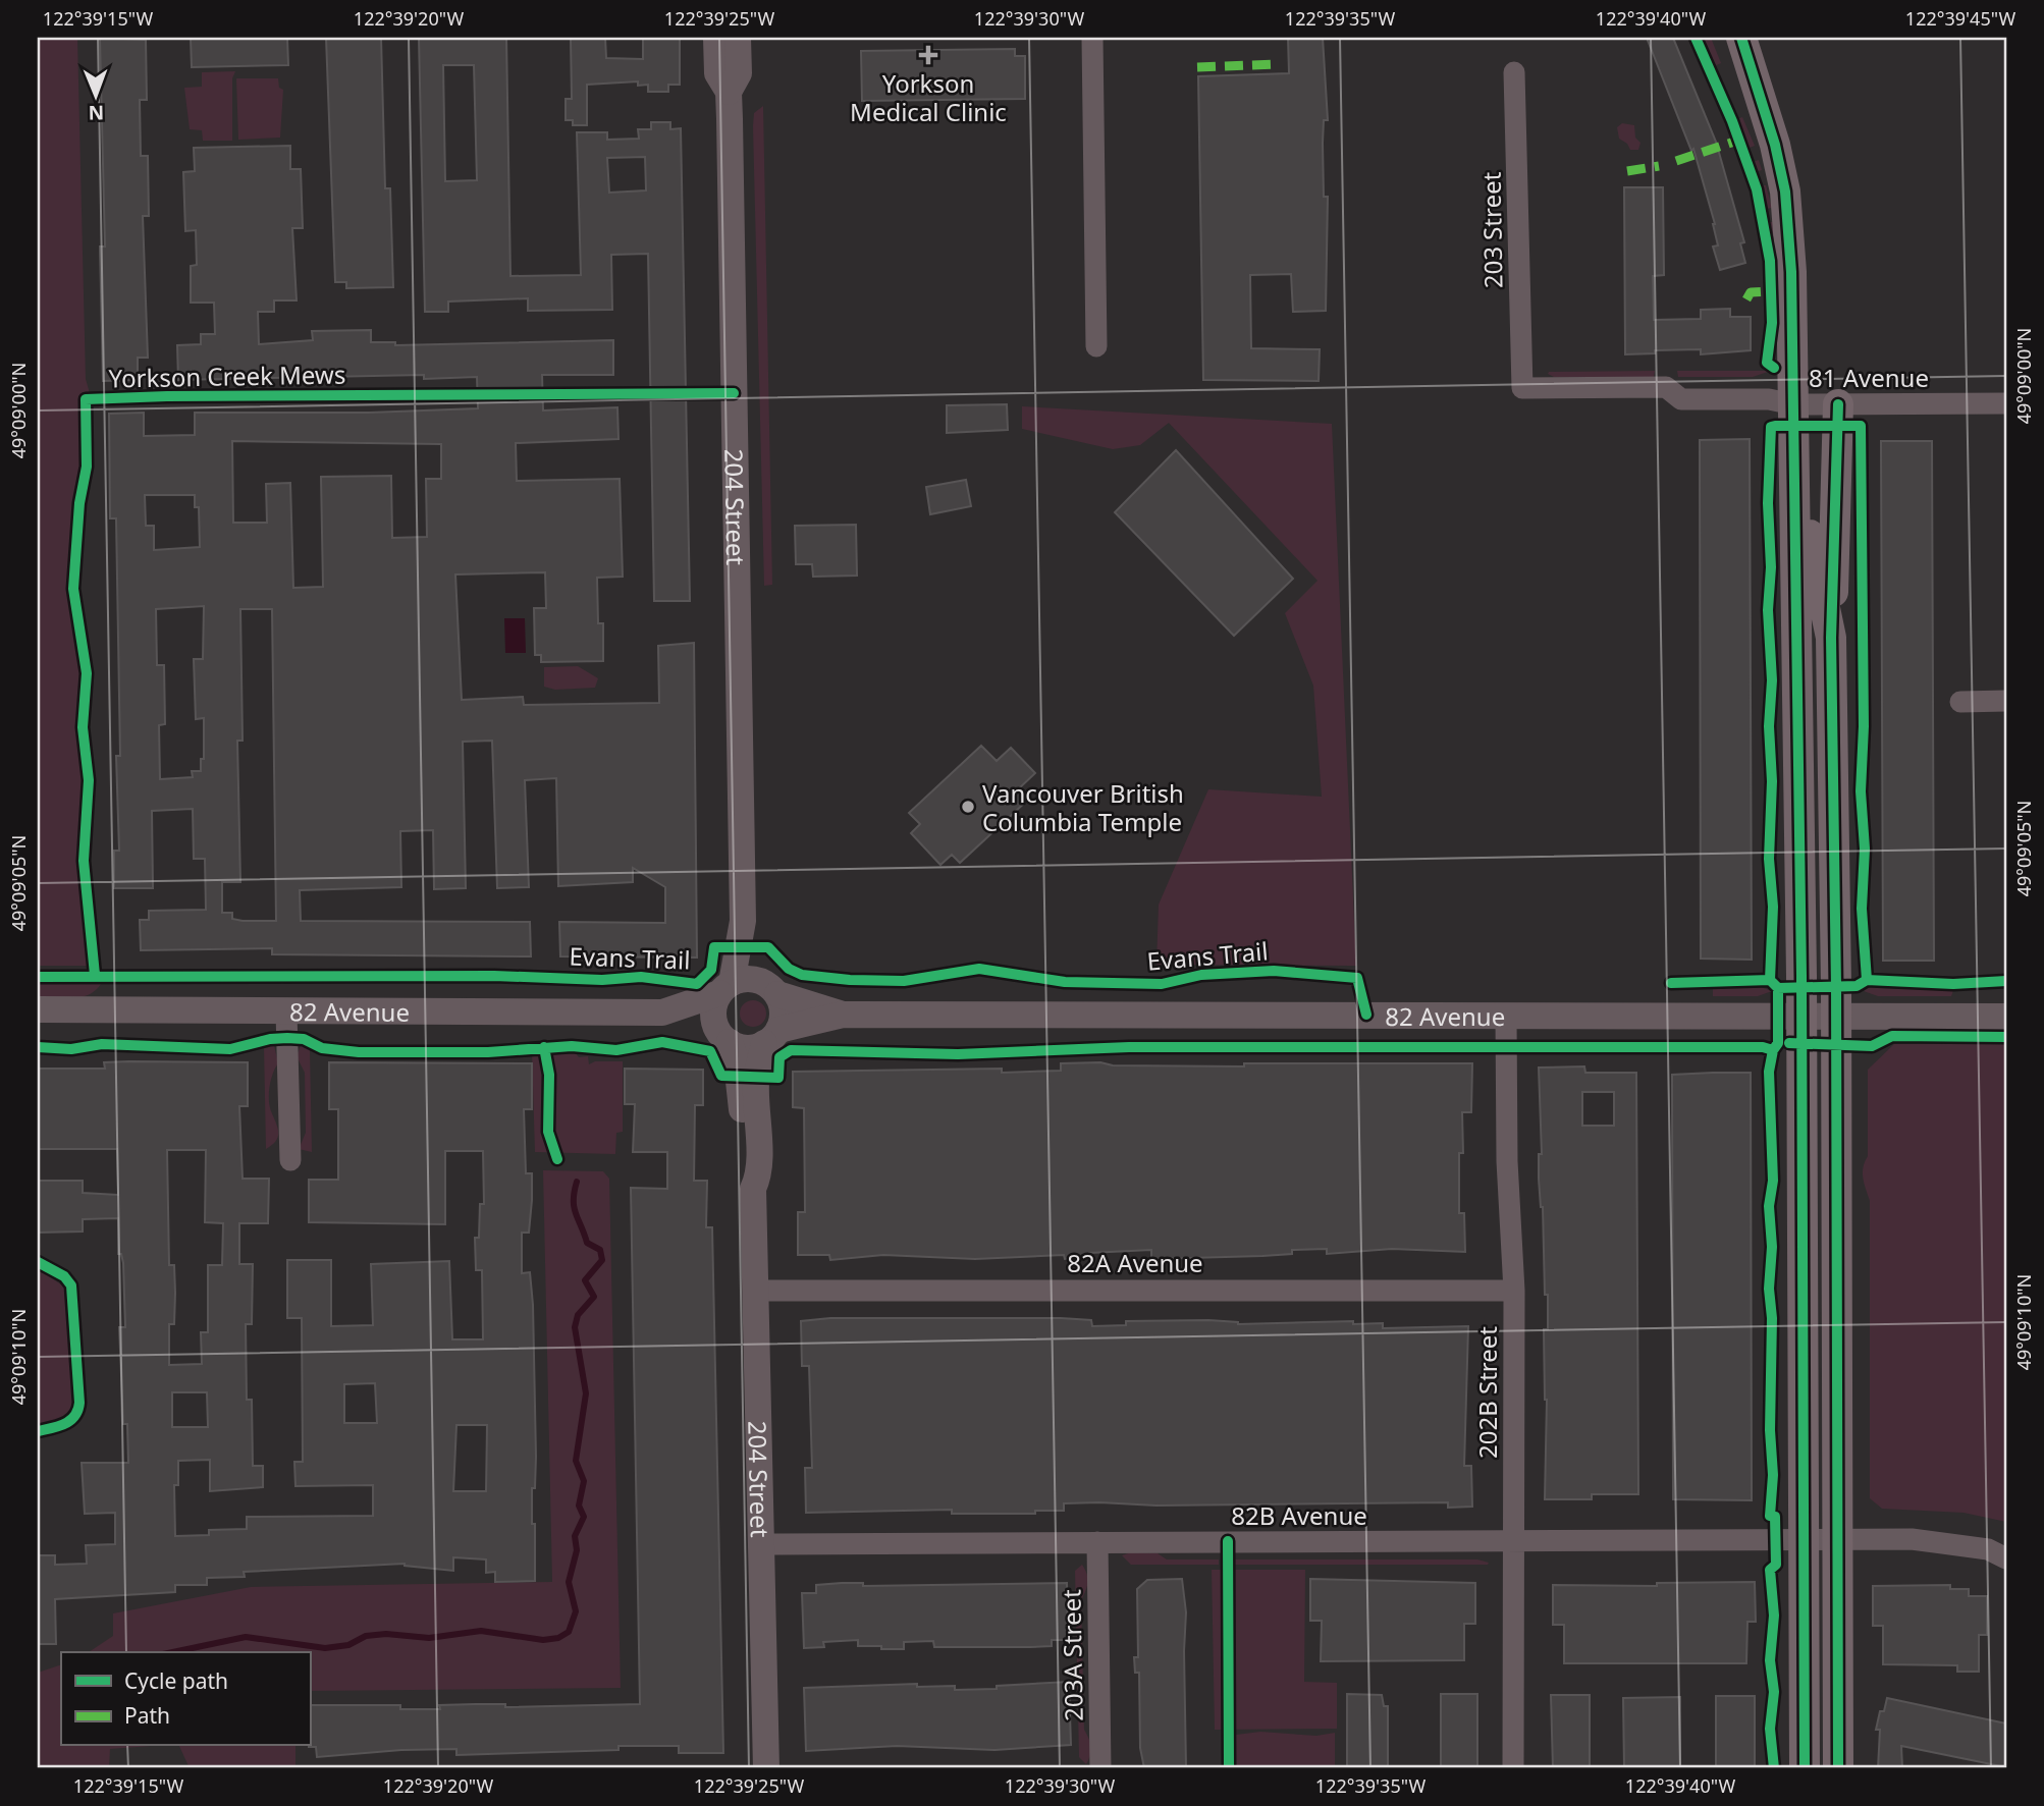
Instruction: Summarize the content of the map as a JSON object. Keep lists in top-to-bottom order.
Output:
{
  "streets": {
    "street": [
      "203 Street",
      "81 Avenue",
      "204 Street",
      "82 Avenue",
      "82A Avenue",
      "202B Street",
      "82B Avenue",
      "203A Street"
    ],
    "cycle path": ["Yorkson Creek Mews", "Evans Trail"]
  },
  "crossings": [
    ["203 Street", "81 Avenue"],
    ["204 Street", "82 Avenue"],
    ["204 Street", "82A Avenue"],
    ["204 Street", "82B Avenue"],
    ["82 Avenue", "202B Street"],
    ["82A Avenue", "202B Street"],
    ["202B Street", "82B Avenue"],
    ["82B Avenue", "203A Street"]
  ],
  "places": {
    "health": ["Yorkson Medical Clinic"],
    "other": ["Vancouver British Columbia Temple"]
  },
  "legend": ["Cycle path", "Path"],
  "north": "bottom",
  "coordinates": [
    "122°39'15\"W",
    "122°39'20\"W",
    "122°39'25\"W",
    "122°39'30\"W",
    "122°39'35\"W",
    "122°39'40\"W",
    "122°39'45\"W",
    "49°09'00\"N",
    "49°09'05\"N",
    "49°09'10\"N"
  ]
}
